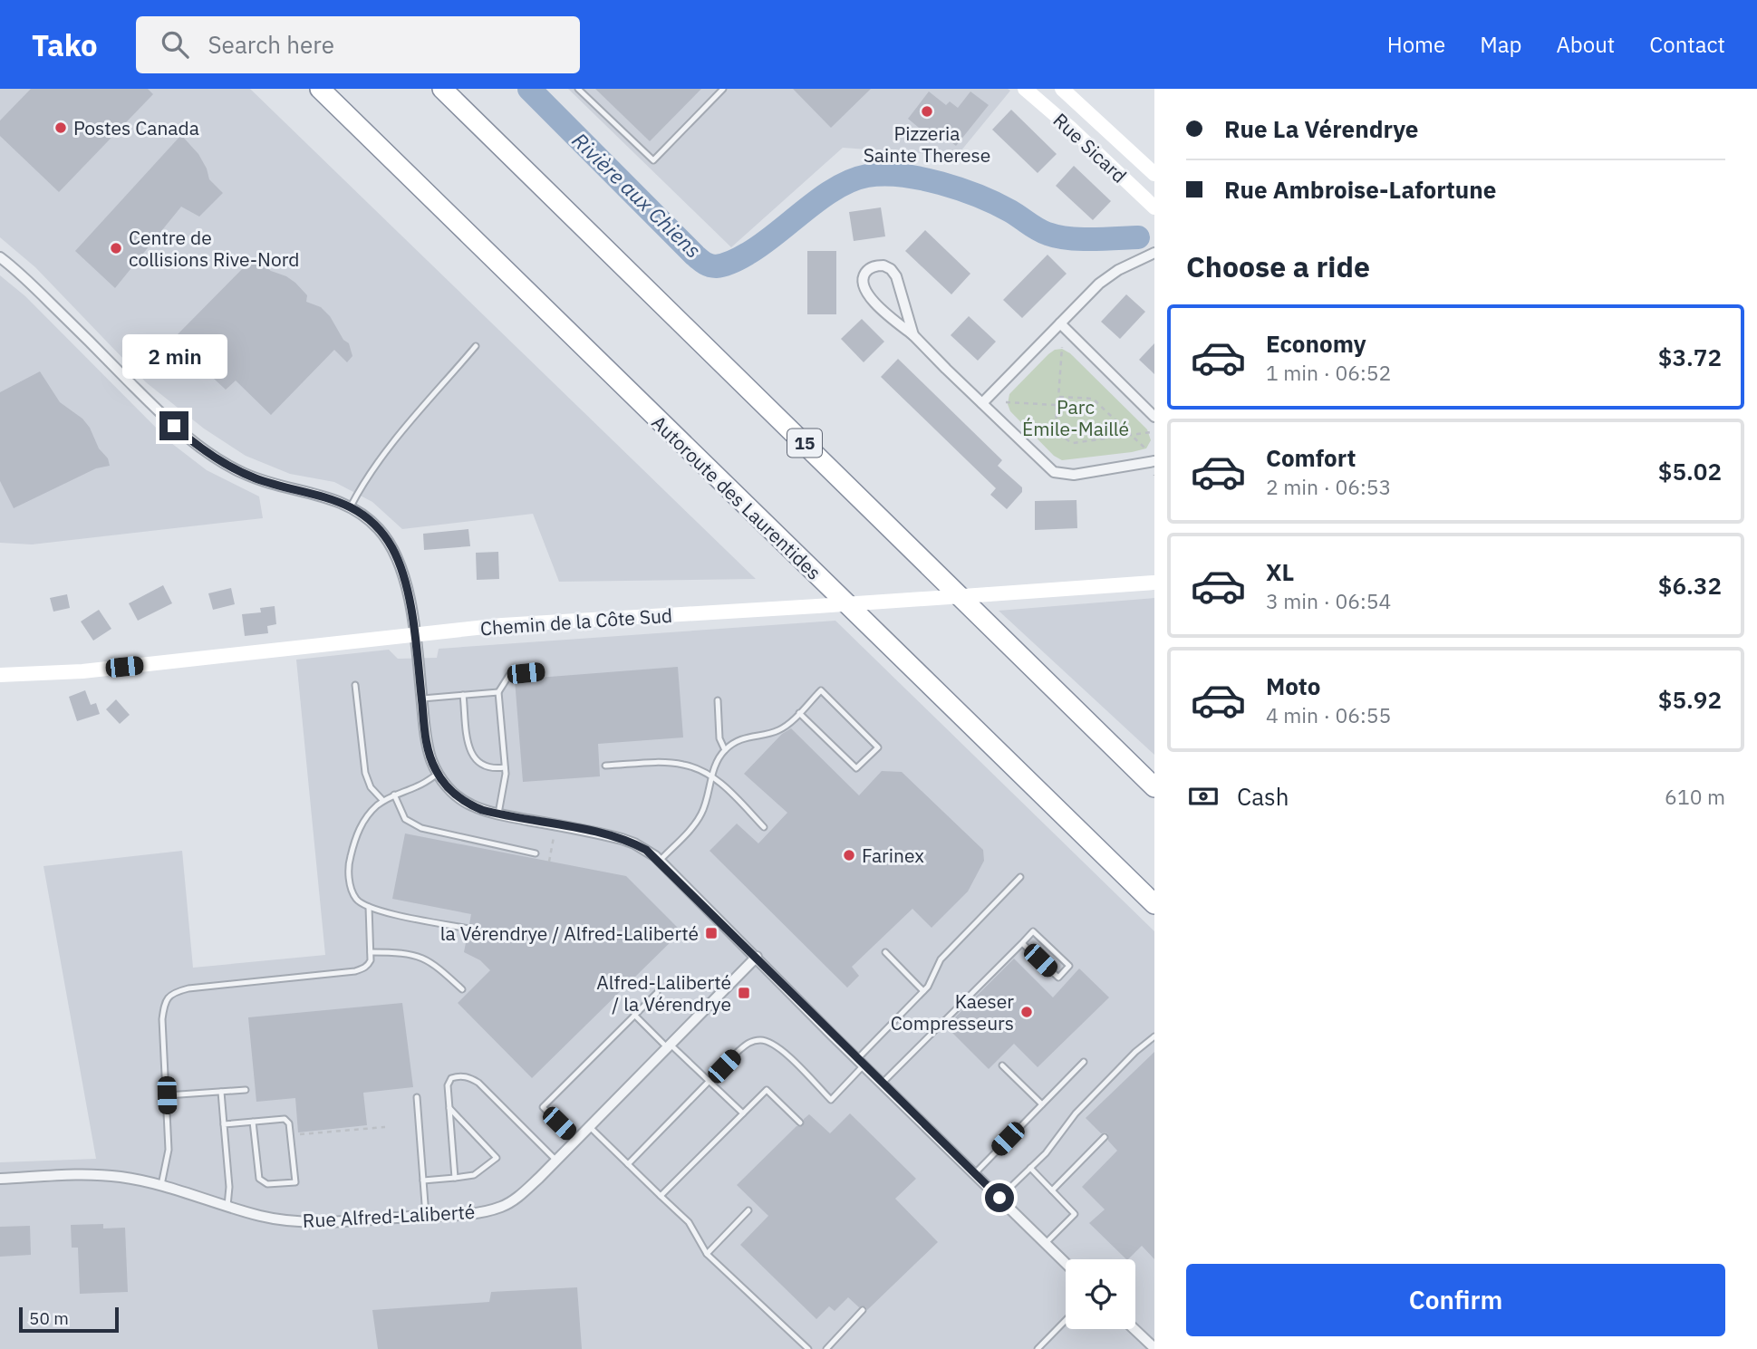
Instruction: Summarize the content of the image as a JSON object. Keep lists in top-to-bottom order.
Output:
{
  "streets": {
    "highway": ["15", "Autoroute des Laurentides"],
    "street": ["Rue Sicard", "Chemin de la Côte Sud", "Rue Alfred-Laliberté"]
  },
  "water": ["Rivière aux Chiens"],
  "parks": ["Parc Émile-Maillé"],
  "places": {
    "other": [
      "Pizzeria Sainte Therese",
      "Postes Canada",
      "Centre de collisions Rive-Nord",
      "Farinex",
      "Kaeser Compresseurs"
    ],
    "transit": ["la Vérendrye / Alfred-Laliberté", "Alfred-Laliberté / la Vérendrye"]
  },
  "scale_bar": "50 m",
  "page": {
    "header": "Tako",
    "search": "Search here",
    "nav": [
      "Home",
      "Map",
      "About",
      "Contact"
    ],
    "banner": ["Rue La Vérendrye", "Rue Ambroise-Lafortune"],
    "heading": "Choose a ride",
    "list": [
      {
        "name": "Economy",
        "note": "1 min · 06:52",
        "value": "$3.72"
      },
      {
        "name": "Comfort",
        "note": "2 min · 06:53",
        "value": "$5.02"
      },
      {
        "name": "XL",
        "note": "3 min · 06:54",
        "value": "$6.32"
      },
      {
        "name": "Moto",
        "note": "4 min · 06:55",
        "value": "$5.92"
      }
    ],
    "bubble": "2 min",
    "pay": ["Cash", "610 m"],
    "buttons": "Confirm",
    "scale": "50 m"
  }
}
